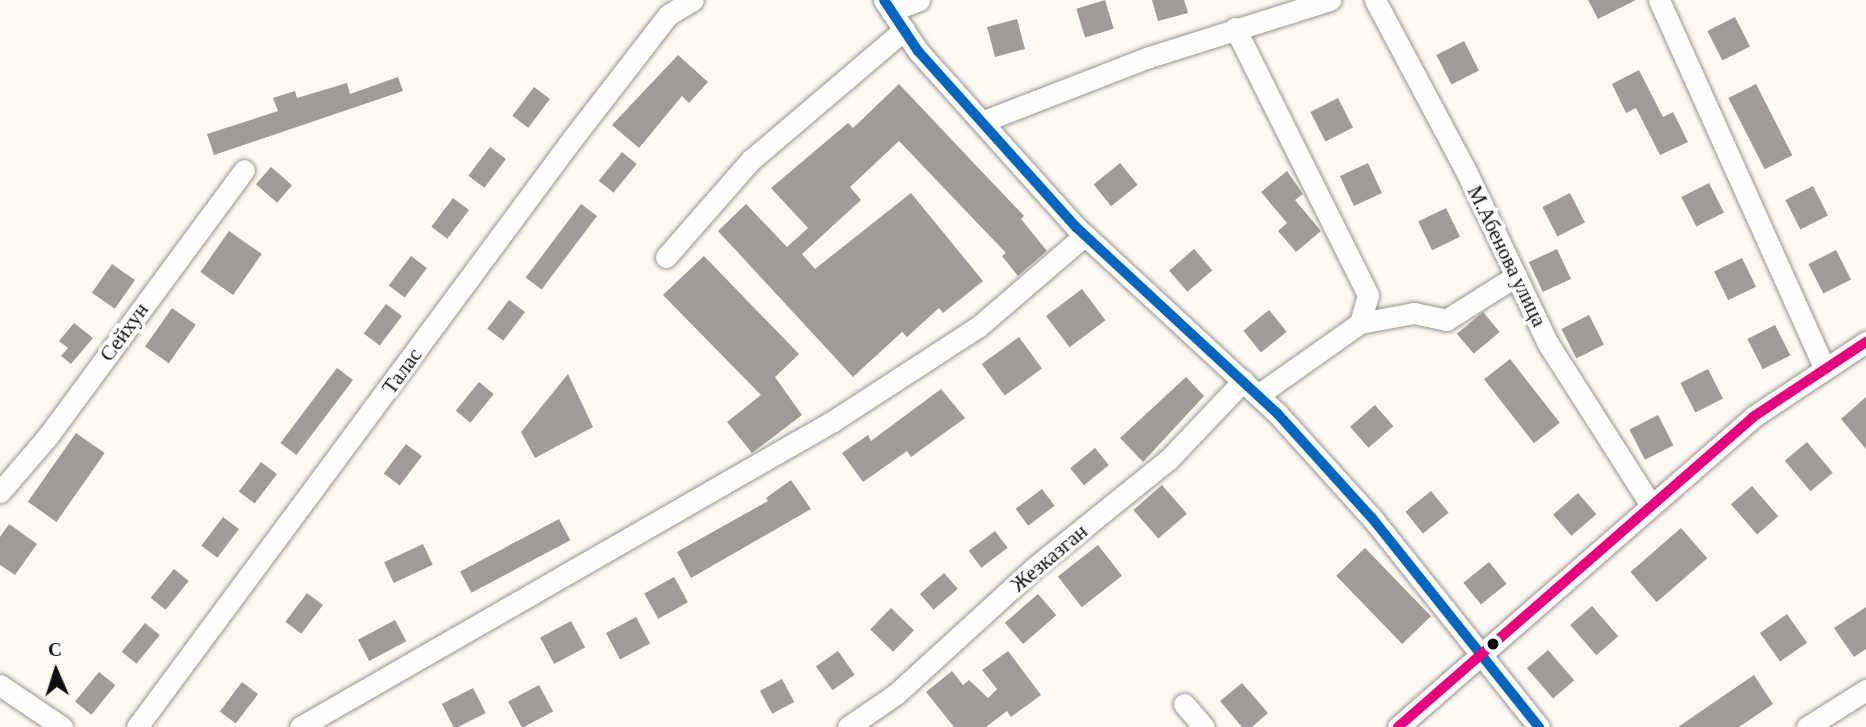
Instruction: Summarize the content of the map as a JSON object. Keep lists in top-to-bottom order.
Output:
{
  "streets": {
    "street": [
      "М.Абенова улица",
      "Сейхун",
      "Талас",
      "Жезказган"
    ]
  },
  "north": "top"
}
